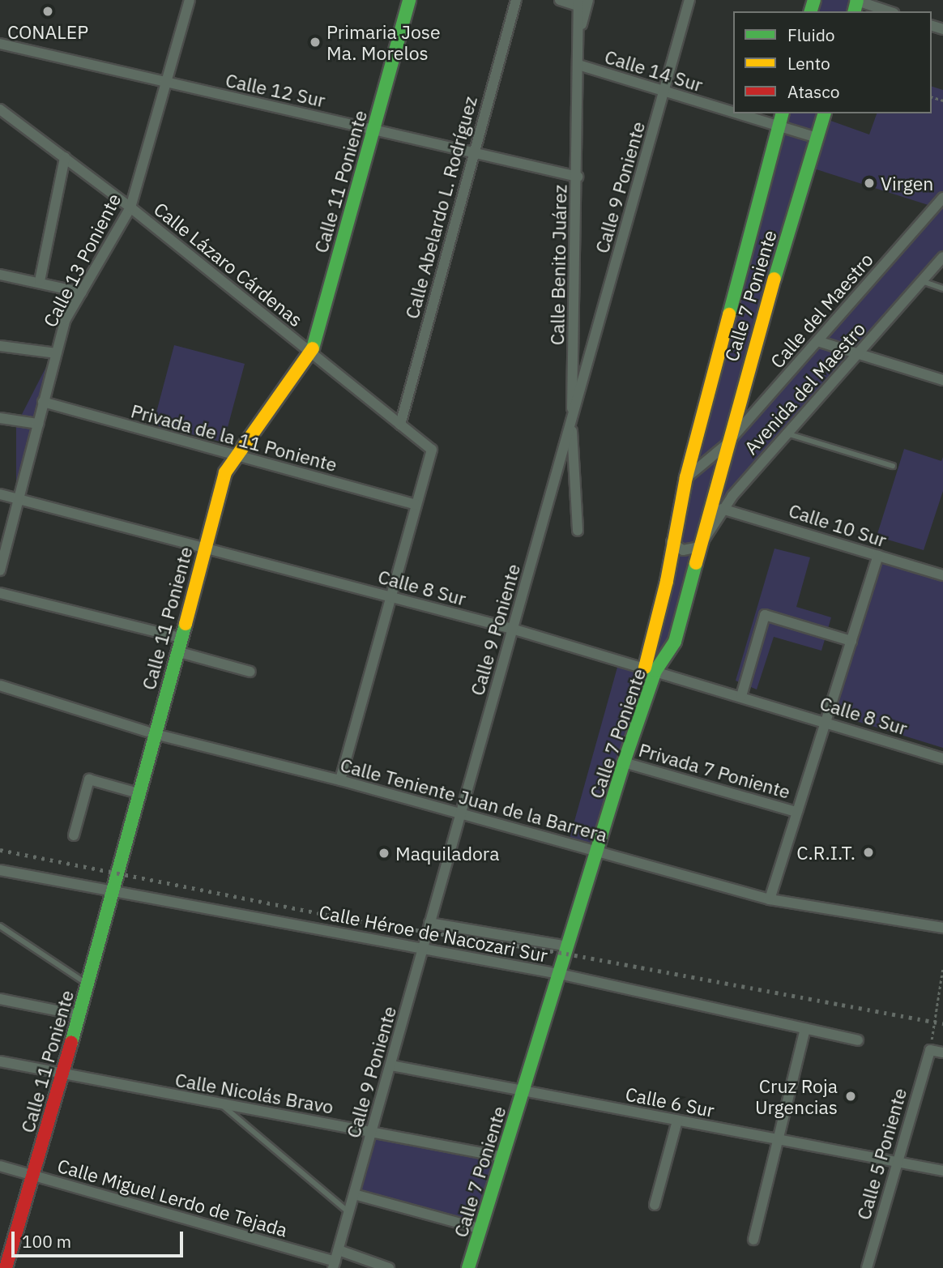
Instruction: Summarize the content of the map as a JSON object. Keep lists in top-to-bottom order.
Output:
{
  "streets": {
    "main road": ["Calle 11 Poniente", "Calle 7 Poniente"],
    "street": [
      "Calle 14 Sur",
      "Calle 12 Sur",
      "Calle 9 Poniente",
      "Calle Abelardo L. Rodríguez",
      "Calle 13 Poniente",
      "Calle Lázaro Cárdenas",
      "Calle Benito Juárez",
      "Calle del Maestro",
      "Avenida del Maestro",
      "Privada de la 11 Poniente",
      "Calle 10 Sur",
      "Calle 8 Sur",
      "Privada 7 Poniente",
      "Calle Teniente Juan de la Barrera",
      "Calle Héroe de Nacozari Sur",
      "Calle Nicolás Bravo",
      "Calle 6 Sur",
      "Calle 5 Poniente",
      "Calle Miguel Lerdo de Tejada"
    ]
  },
  "crossings": [
    ["Calle 14 Sur", "Calle 9 Poniente"],
    ["Calle 14 Sur", "Calle Benito Juárez"],
    ["Calle 14 Sur", "Calle 7 Poniente"],
    ["Calle 12 Sur", "Calle 11 Poniente"],
    ["Calle 12 Sur", "Calle Abelardo L. Rodríguez"],
    ["Calle 12 Sur", "Calle 13 Poniente"],
    ["Calle 12 Sur", "Calle Benito Juárez"],
    ["Calle 11 Poniente", "Calle Lázaro Cárdenas"],
    ["Calle 11 Poniente", "Privada de la 11 Poniente"],
    ["Calle 11 Poniente", "Calle 8 Sur"],
    ["Calle 11 Poniente", "Calle Teniente Juan de la Barrera"],
    ["Calle 11 Poniente", "Calle Héroe de Nacozari Sur"],
    ["Calle 11 Poniente", "Calle Nicolás Bravo"],
    ["Calle 11 Poniente", "Calle Miguel Lerdo de Tejada"],
    ["Calle 9 Poniente", "Calle Benito Juárez"],
    ["Calle 9 Poniente", "Calle 8 Sur"],
    ["Calle 9 Poniente", "Calle Teniente Juan de la Barrera"],
    ["Calle 9 Poniente", "Calle Héroe de Nacozari Sur"],
    ["Calle 9 Poniente", "Calle Nicolás Bravo"],
    ["Calle 9 Poniente", "Calle 6 Sur"],
    ["Calle 9 Poniente", "Calle Miguel Lerdo de Tejada"],
    ["Calle Abelardo L. Rodríguez", "Calle Lázaro Cárdenas"],
    ["Calle 13 Poniente", "Calle Lázaro Cárdenas"],
    ["Calle 13 Poniente", "Privada de la 11 Poniente"],
    ["Calle 13 Poniente", "Calle 8 Sur"],
    ["Calle Lázaro Cárdenas", "Privada de la 11 Poniente"],
    ["Calle 7 Poniente", "Calle del Maestro"],
    ["Calle 7 Poniente", "Avenida del Maestro"],
    ["Calle 7 Poniente", "Calle 8 Sur"],
    ["Calle 7 Poniente", "Privada 7 Poniente"],
    ["Calle 7 Poniente", "Calle Teniente Juan de la Barrera"],
    ["Calle 7 Poniente", "Calle Héroe de Nacozari Sur"],
    ["Calle 7 Poniente", "Calle Nicolás Bravo"],
    ["Calle 7 Poniente", "Calle 6 Sur"],
    ["Avenida del Maestro", "Calle 10 Sur"],
    ["Calle 6 Sur", "Calle 5 Poniente"]
  ],
  "places": [
    "CONALEP",
    "Primaria Jose Ma. Morelos",
    "Virgen",
    "C.R.I.T.",
    "Maquiladora",
    "Cruz Roja Urgencias"
  ],
  "legend": ["Fluido", "Lento", "Atasco"],
  "scale_bar": "100 m"
}
